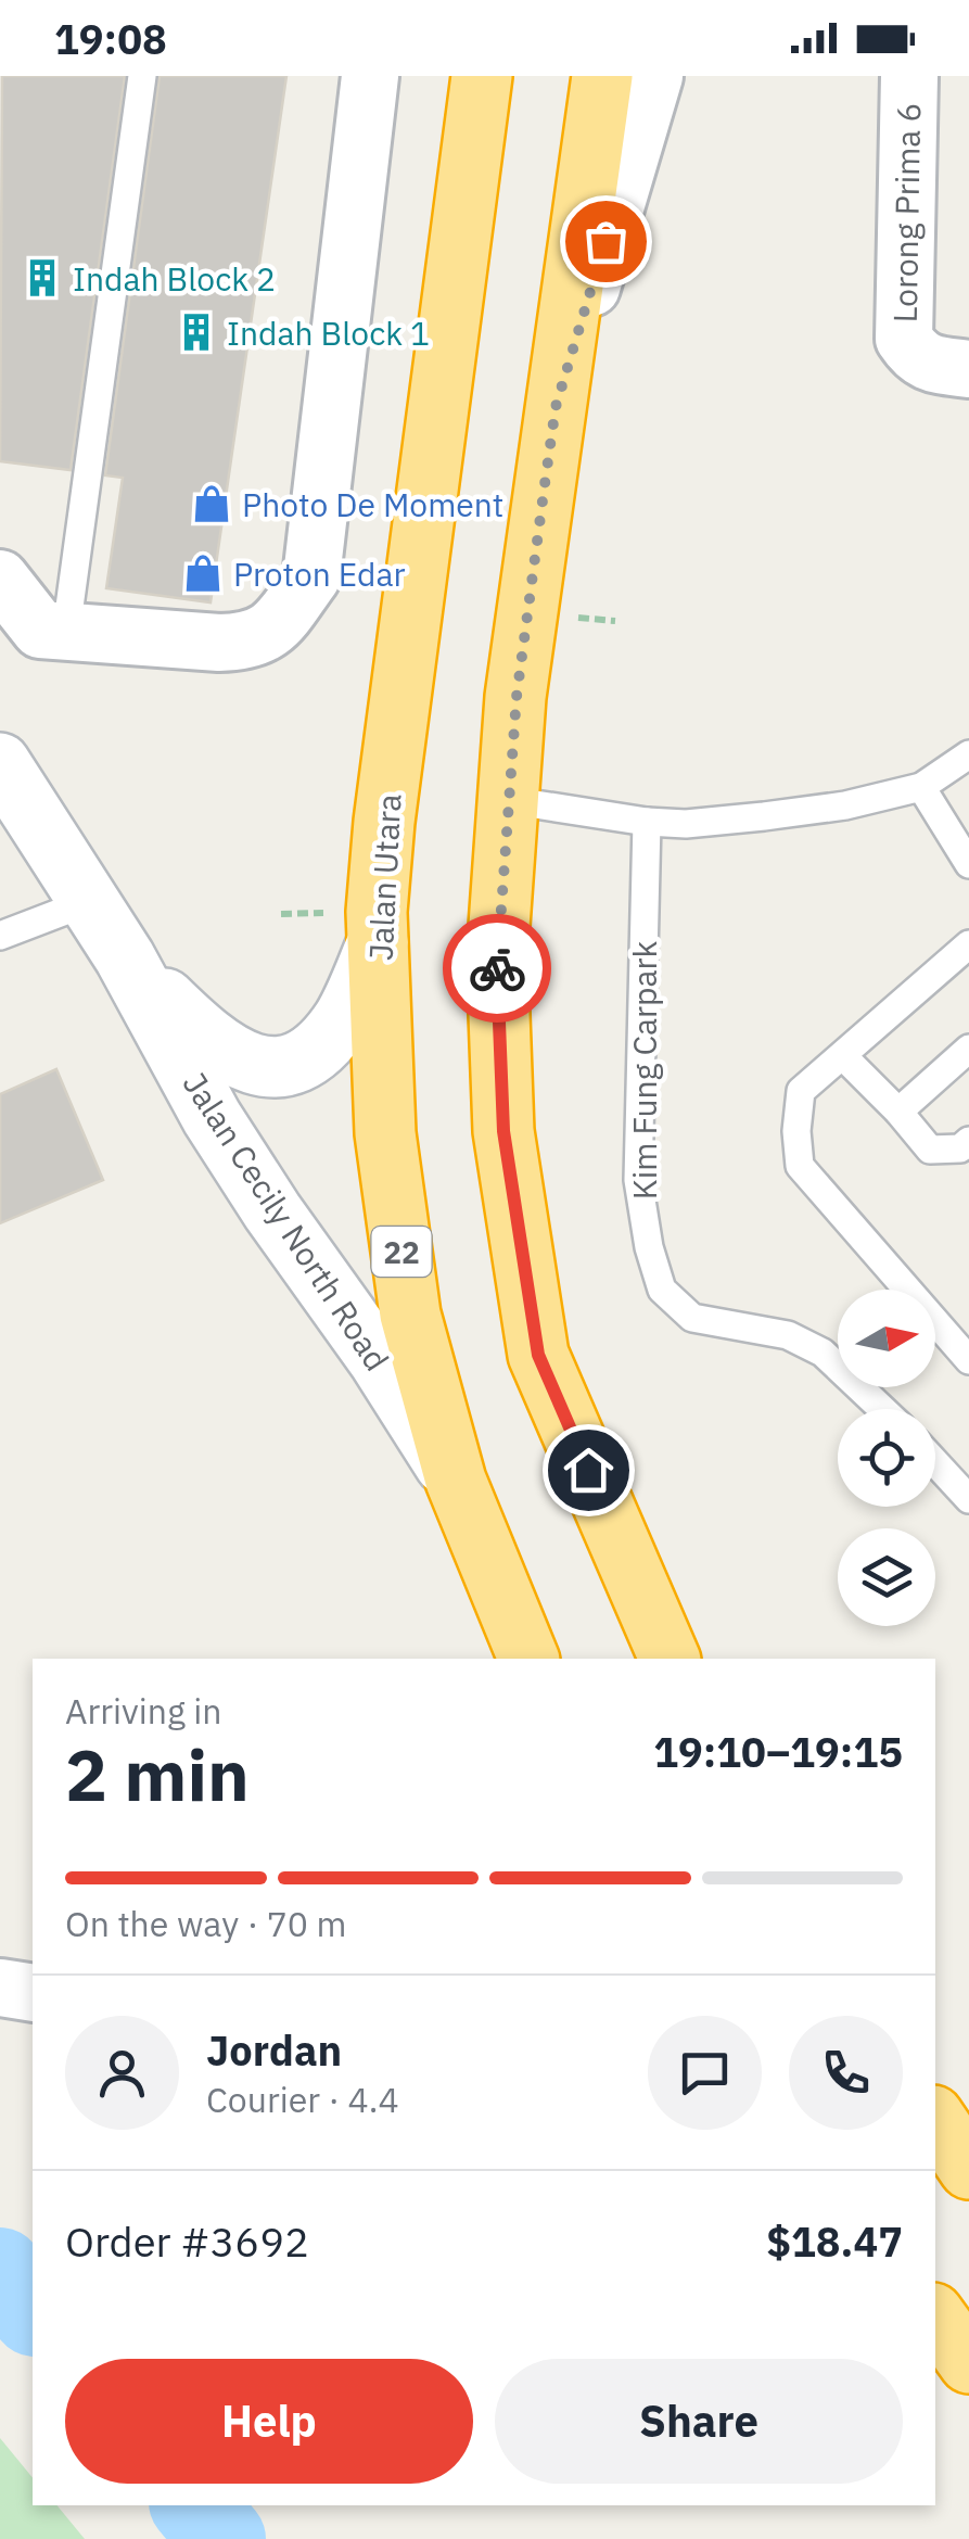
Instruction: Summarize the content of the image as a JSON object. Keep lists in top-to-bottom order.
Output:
{
  "streets": {
    "highway": ["Jalan Utara", "22"],
    "main road": ["Jalan Cecily North Road"],
    "street": ["Lorong Prima 6"],
    "lane": ["Kim Fung Carpark"]
  },
  "crossings": [
    ["Jalan Utara", "Jalan Cecily North Road"]
  ],
  "places": {
    "building": ["Indah Block 2", "Indah Block 1"],
    "shop": ["Photo De Moment", "Proton Edar"]
  },
  "north": "right",
  "page": {
    "status": "19:08",
    "heading": ["2 min", "Arriving in", "19:10–19:15"],
    "panel": [
      "Jordan",
      "Courier · 4.4",
      "Order #3692",
      "$18.47"
    ],
    "bar": "On the way · 70 m",
    "buttons": ["Help", "Share"]
  }
}
